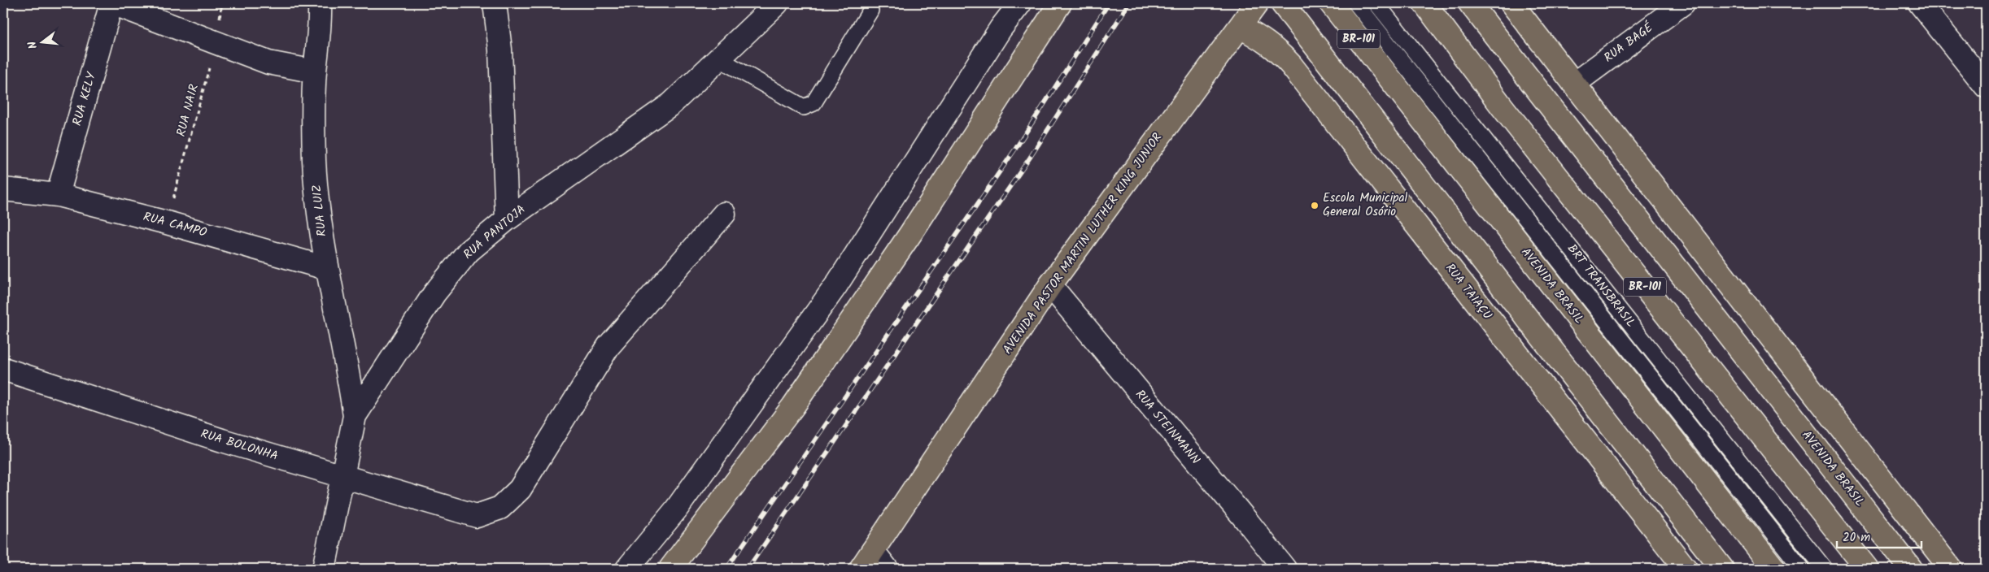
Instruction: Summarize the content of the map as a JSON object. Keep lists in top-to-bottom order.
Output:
{
  "streets": {
    "main road": [
      "BR-101",
      "AVENIDA PASTOR MARTIN LUTHER KING JUNIOR",
      "AVENIDA BRASIL",
      "RUA TAIAÇU"
    ],
    "street": [
      "RUA BAGÉ",
      "RUA KELY",
      "RUA LUIZ",
      "RUA CAMPO",
      "RUA PANTOJA",
      "RUA STEINMANN",
      "RUA BOLONHA"
    ],
    "lane": ["BRT TRANSBRASIL"],
    "path": ["RUA NAIR"]
  },
  "crossings": [
    ["RUA KELY", "RUA CAMPO"],
    ["RUA NAIR", "RUA CAMPO"],
    ["RUA LUIZ", "RUA CAMPO"],
    ["RUA LUIZ", "RUA PANTOJA"],
    ["RUA PANTOJA", "RUA BOLONHA"],
    ["AVENIDA PASTOR MARTIN LUTHER KING JUNIOR", "RUA TAIAÇU"],
    ["AVENIDA PASTOR MARTIN LUTHER KING JUNIOR", "RUA STEINMANN"]
  ],
  "places": ["Escola Municipal General Osório"],
  "scale_bar": "20 m",
  "north": "left"
}
